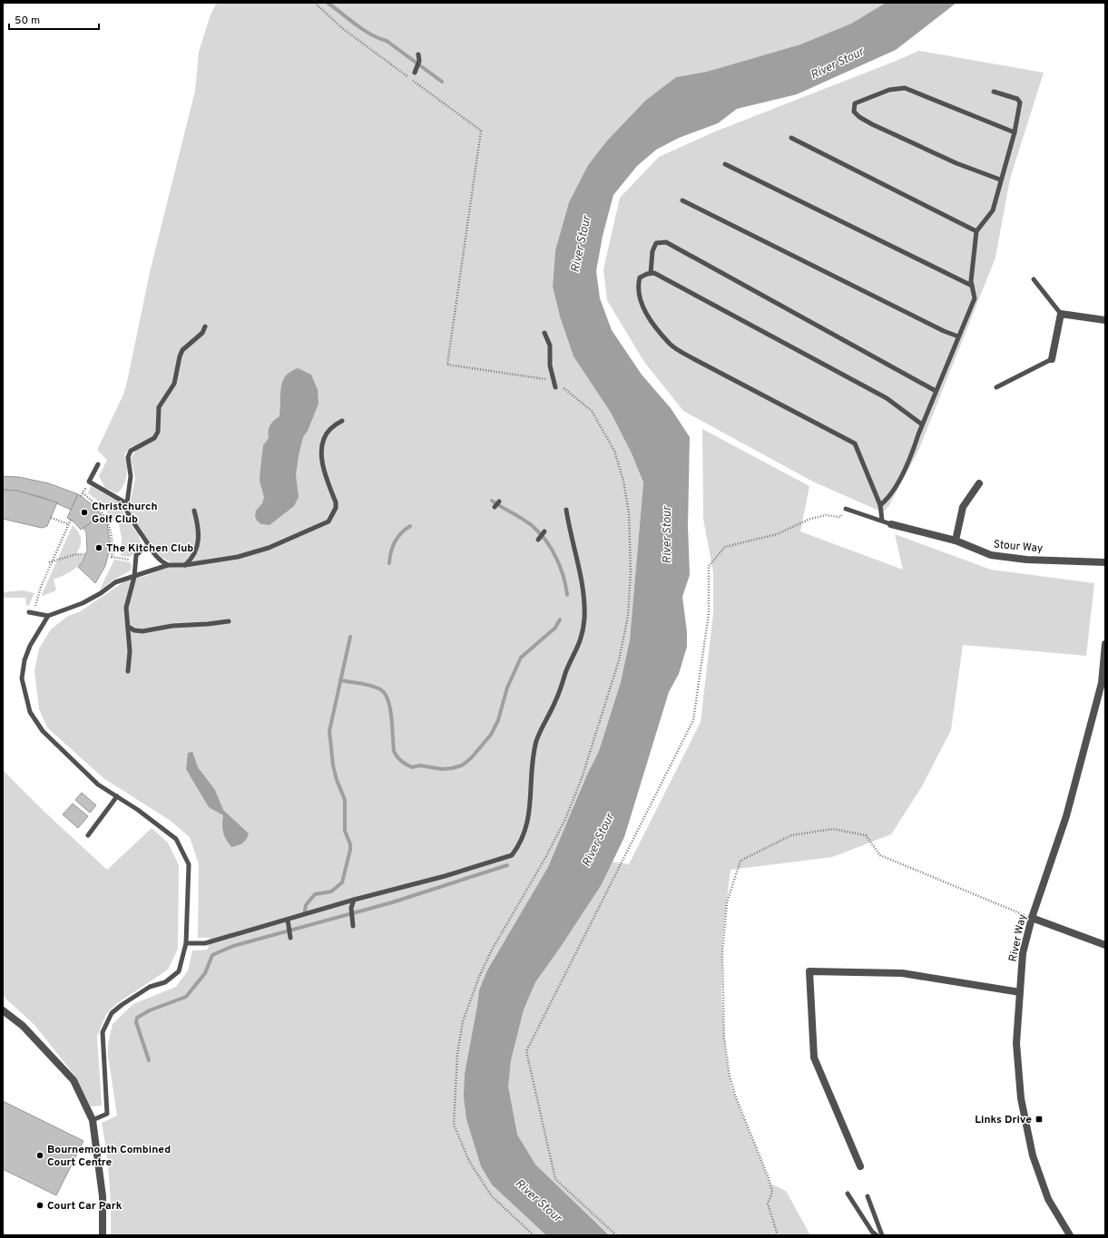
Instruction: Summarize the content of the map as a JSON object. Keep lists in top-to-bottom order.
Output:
{
  "streets": {
    "street": ["Stour Way", "River Way"]
  },
  "water": ["River Stour"],
  "places": {
    "other": [
      "Christchurch Golf Club",
      "The Kitchen Club",
      "Bournemouth Combined Court Centre",
      "Court Car Park"
    ],
    "transit": ["Links Drive"]
  },
  "scale_bar": "50 m"
}
